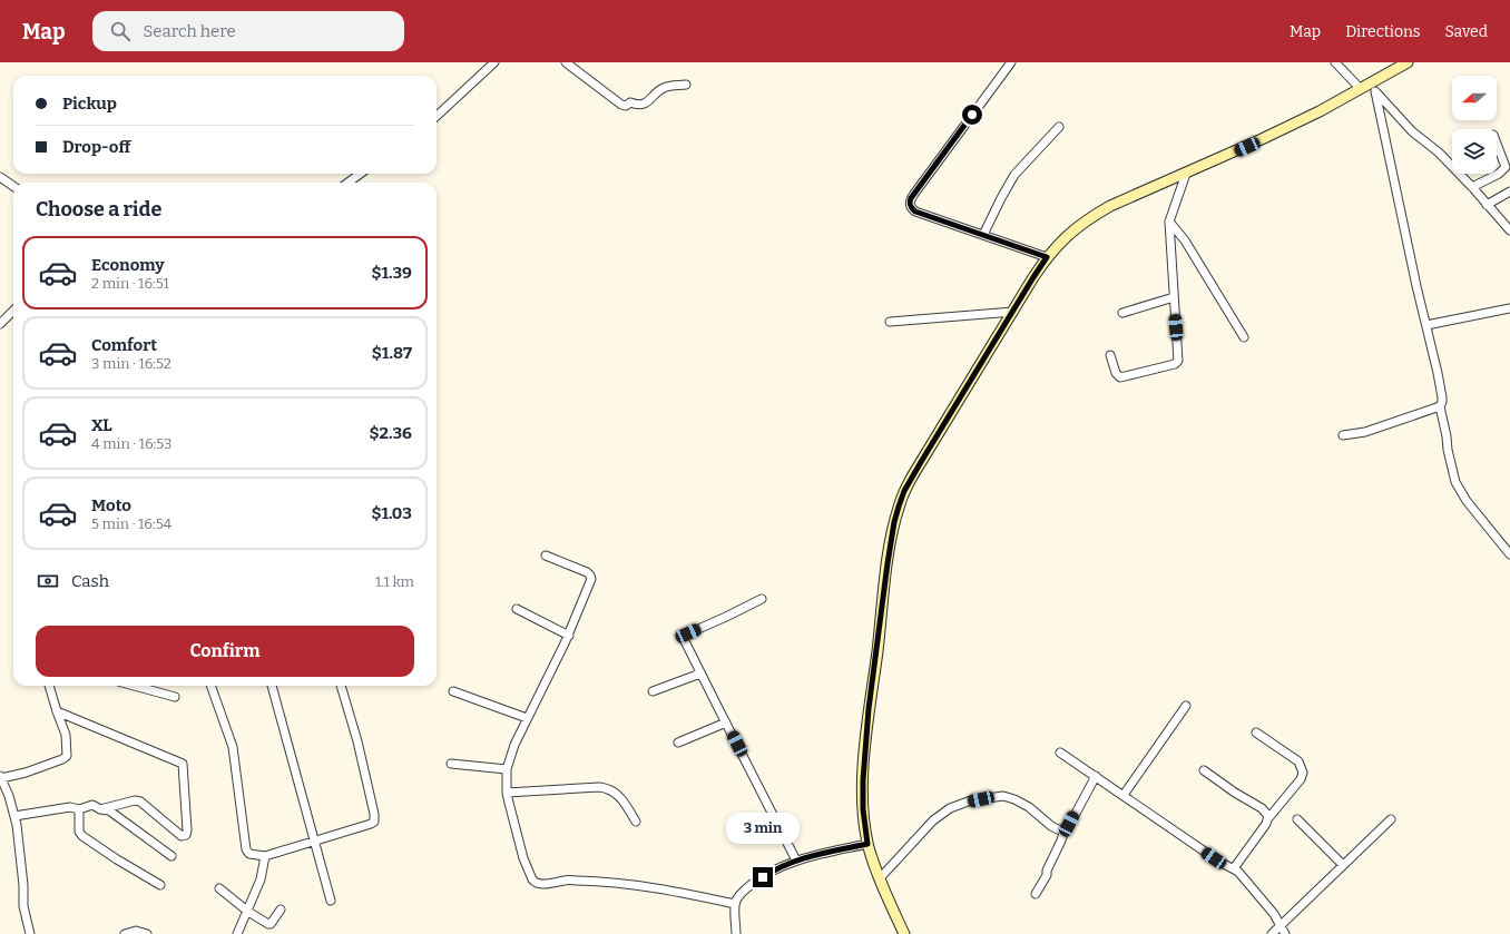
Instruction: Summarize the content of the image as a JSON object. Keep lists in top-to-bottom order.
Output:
{
  "north": "left",
  "page": {
    "header": "Map",
    "search": "Search here",
    "nav": ["Map", "Directions", "Saved"],
    "banner": ["Pickup", "Drop-off"],
    "heading": "Choose a ride",
    "list": [
      {
        "name": "Economy",
        "note": "2 min · 16:51",
        "value": "$1.39"
      },
      {
        "name": "Comfort",
        "note": "3 min · 16:52",
        "value": "$1.87"
      },
      {
        "name": "XL",
        "note": "4 min · 16:53",
        "value": "$2.36"
      },
      {
        "name": "Moto",
        "note": "5 min · 16:54",
        "value": "$1.03"
      }
    ],
    "pay": ["Cash", "1.1 km"],
    "buttons": "Confirm",
    "bubble": "3 min"
  }
}
